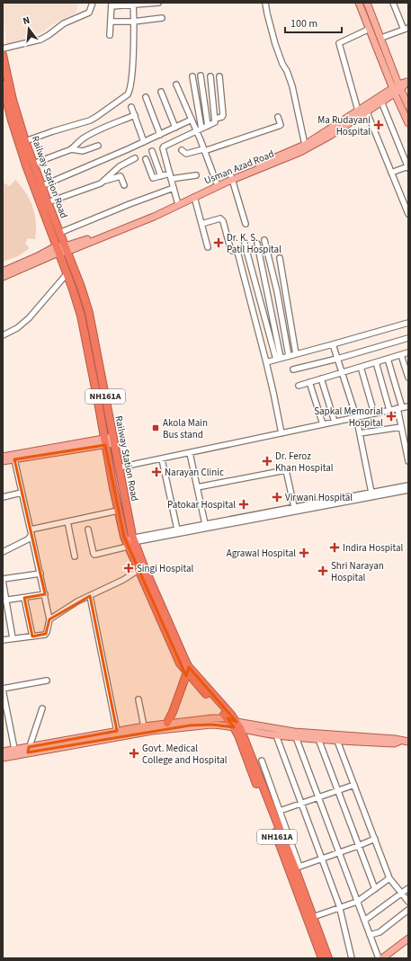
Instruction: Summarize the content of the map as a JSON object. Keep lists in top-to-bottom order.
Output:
{
  "streets": {
    "highway": ["Railway Station Road", "NH161A"],
    "main road": ["Usman Azad Road"]
  },
  "crossings": [
    ["Usman Azad Road", "Railway Station Road"],
    ["Railway Station Road", "NH161A"]
  ],
  "places": {
    "health": [
      "Ma Rudayani Hospital",
      "Dr. K. S. Patil Hospital",
      "Sapkal Memorial Hospital",
      "Dr. Feroz Khan Hospital",
      "Narayan Clinic",
      "Virwani Hospital",
      "Patokar Hospital",
      "Indira Hospital",
      "Agrawal Hospital",
      "Singi Hospital",
      "Shri Narayan Hospital",
      "Govt. Medical College and Hospital"
    ],
    "transit": ["Akola Main Bus stand"]
  },
  "scale_bar": "100 m",
  "north": "top"
}
